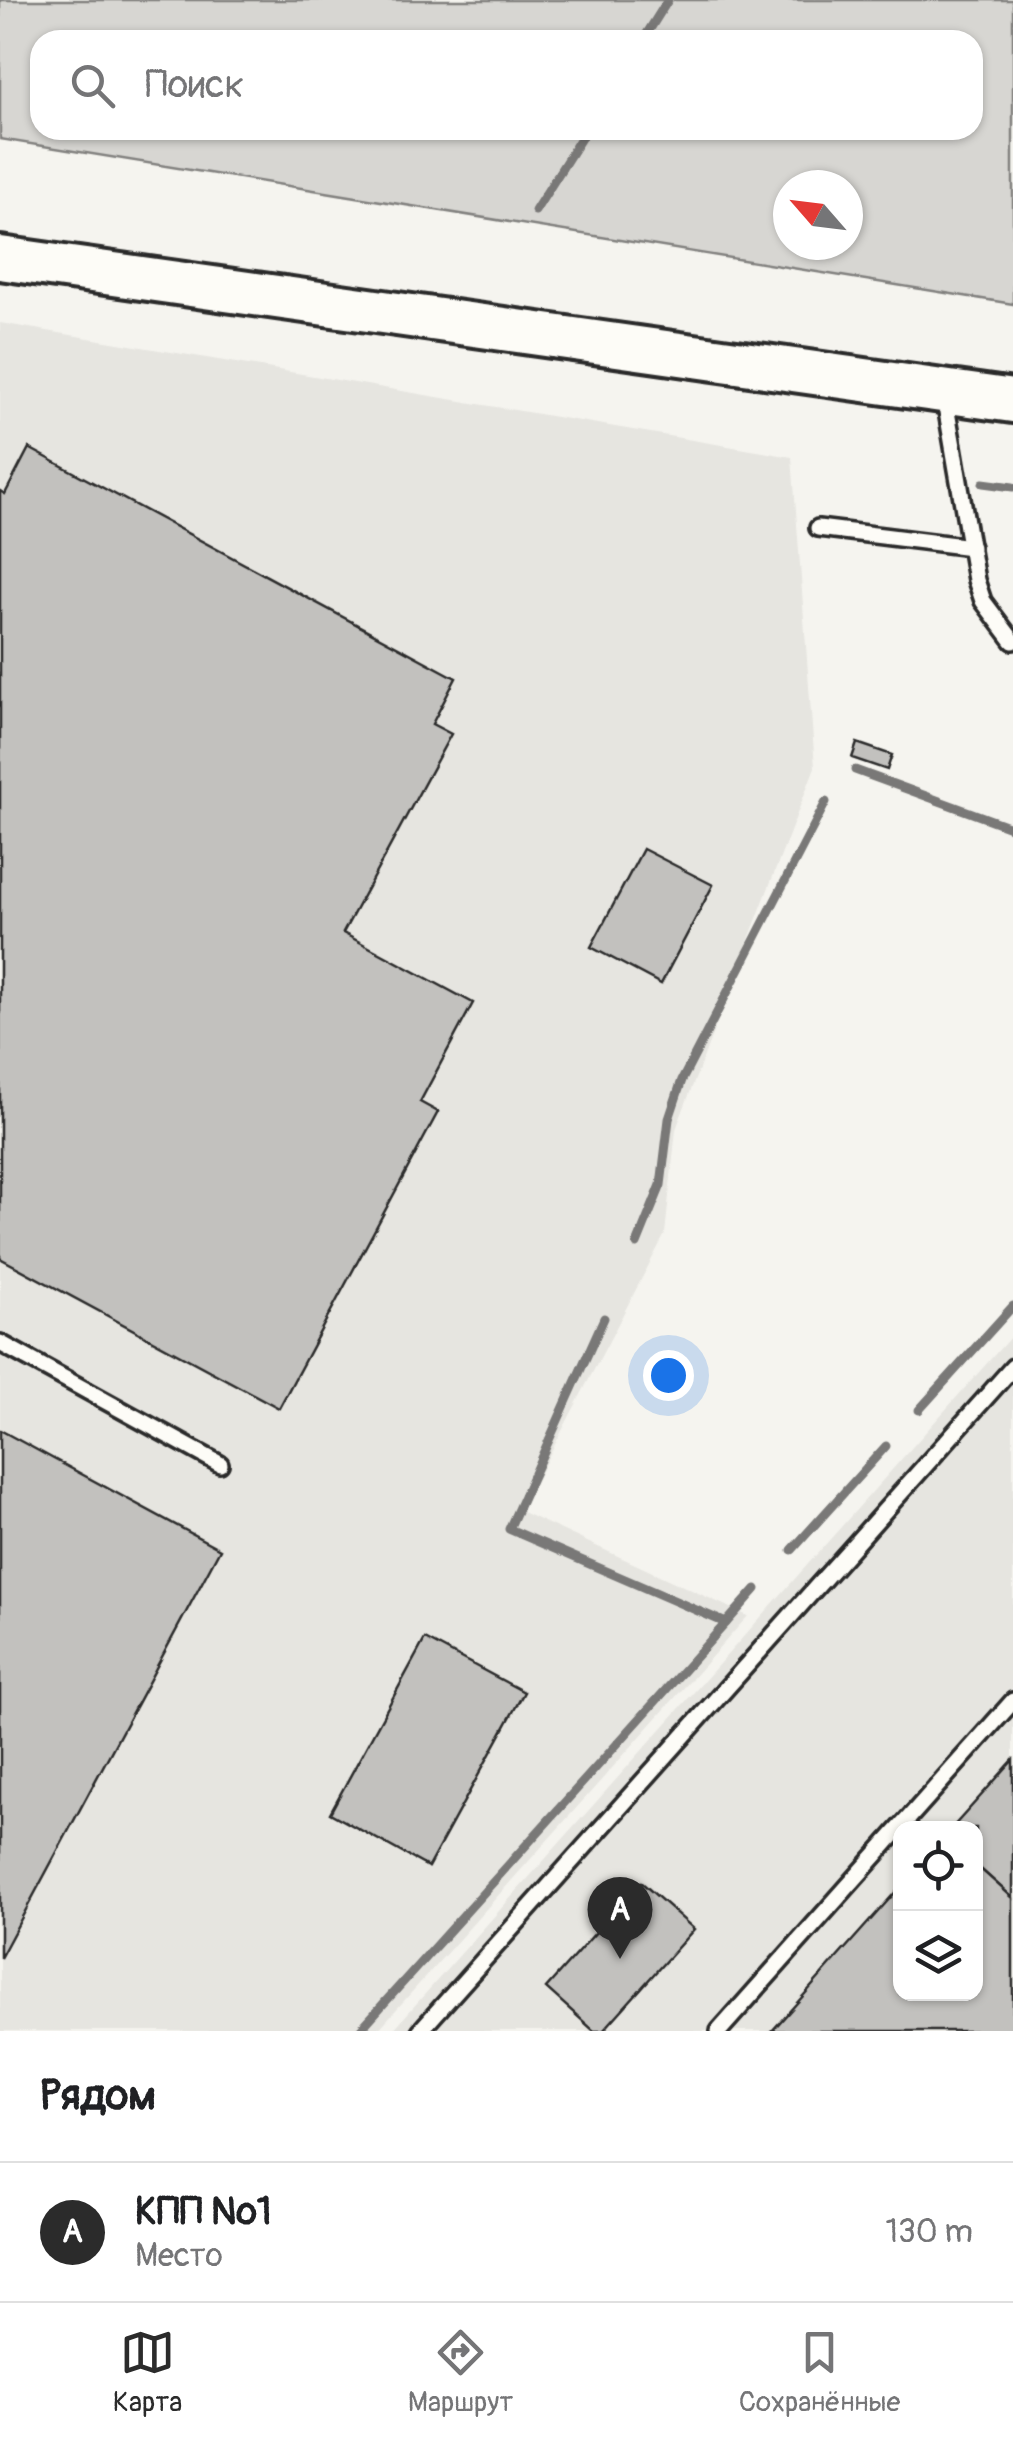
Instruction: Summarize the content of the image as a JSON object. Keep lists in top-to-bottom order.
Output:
{
  "north": "top left",
  "page": {
    "search": "Поиск",
    "pins": "A",
    "heading": "Рядом",
    "list": [
      {
        "mark": "A",
        "name": "КПП №1",
        "note": "Место",
        "value": "130 m"
      }
    ],
    "nav": ["Карта", "Маршрут", "Сохранённые"]
  }
}
